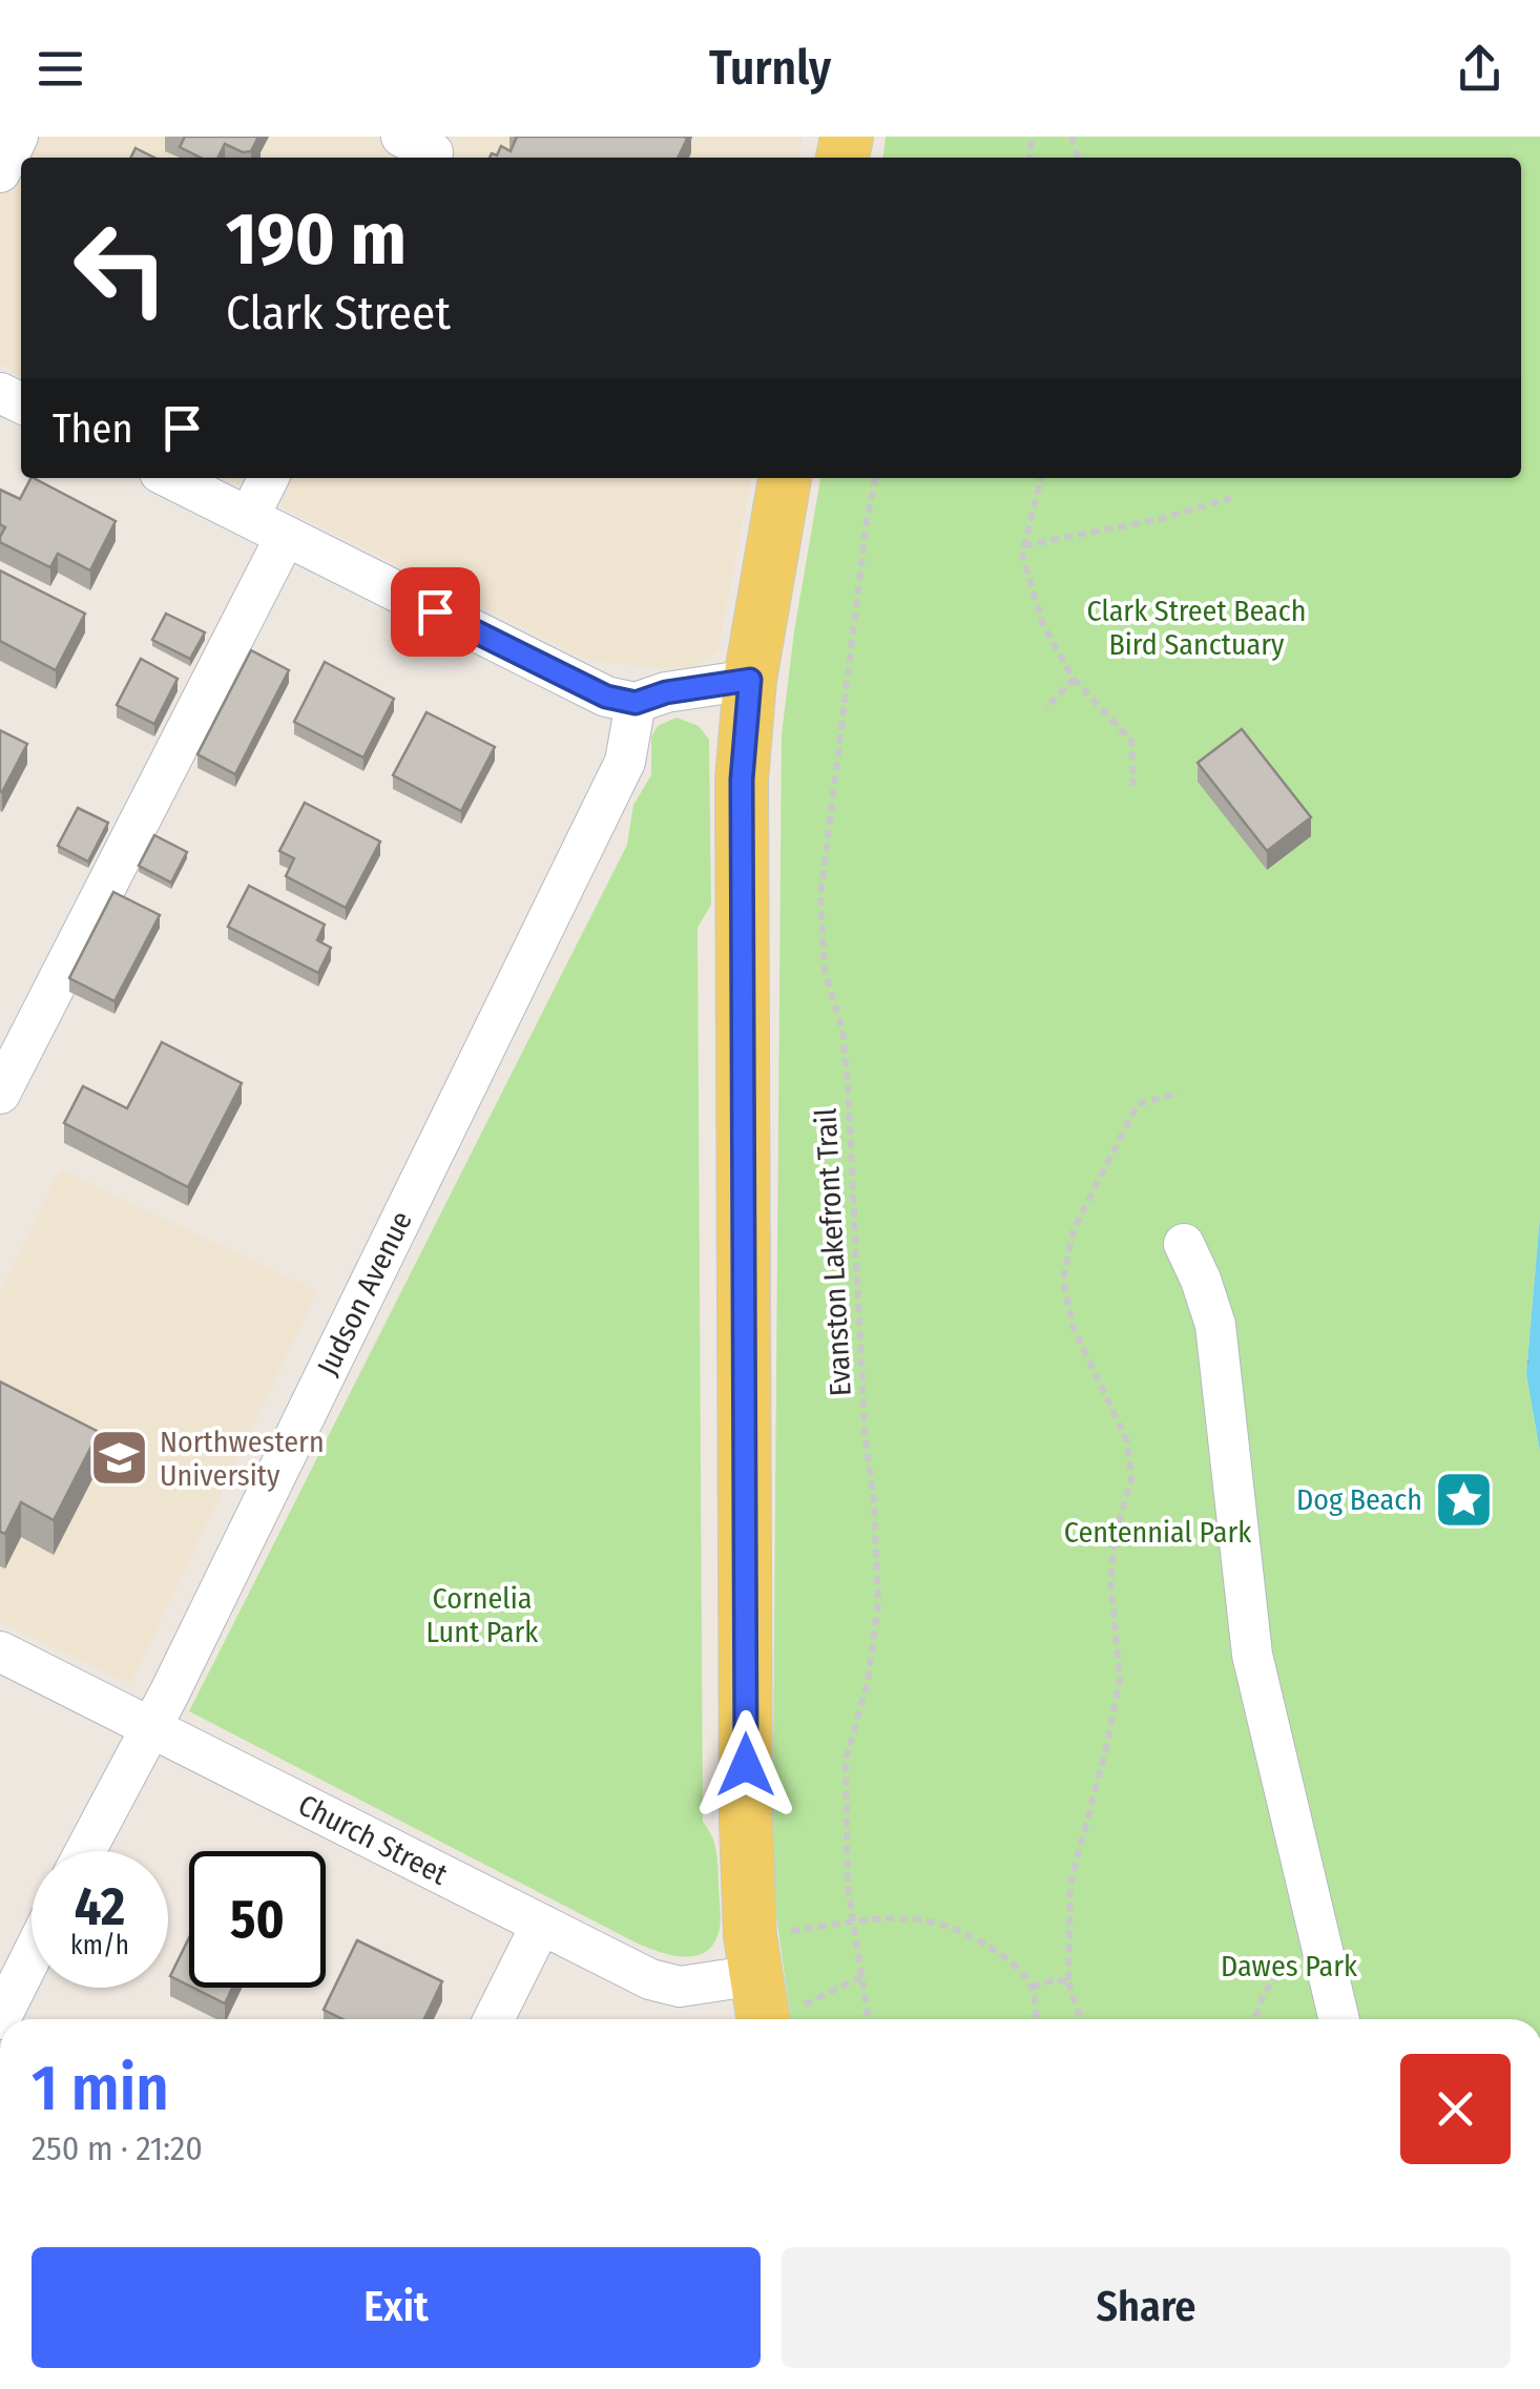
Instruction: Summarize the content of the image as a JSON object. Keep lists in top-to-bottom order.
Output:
{
  "streets": {
    "street": ["Judson Avenue", "Church Street"],
    "path": ["Evanston Lakefront Trail"]
  },
  "crossings": [
    ["Judson Avenue", "Church Street"]
  ],
  "parks": [
    "Clark Street Beach Bird Sanctuary",
    "Centennial Park",
    "Cornelia Lunt Park",
    "Dawes Park"
  ],
  "places": {
    "school or university": ["Northwestern University"],
    "place": ["Dog Beach"]
  },
  "page": {
    "header": "Turnly",
    "turn": ["190 m", "Clark Street"],
    "then": "Then",
    "speed": "42 km/h",
    "limit": "50",
    "heading": ["1 min", "250 m · 21:20"],
    "buttons": ["Exit", "Share"]
  }
}
